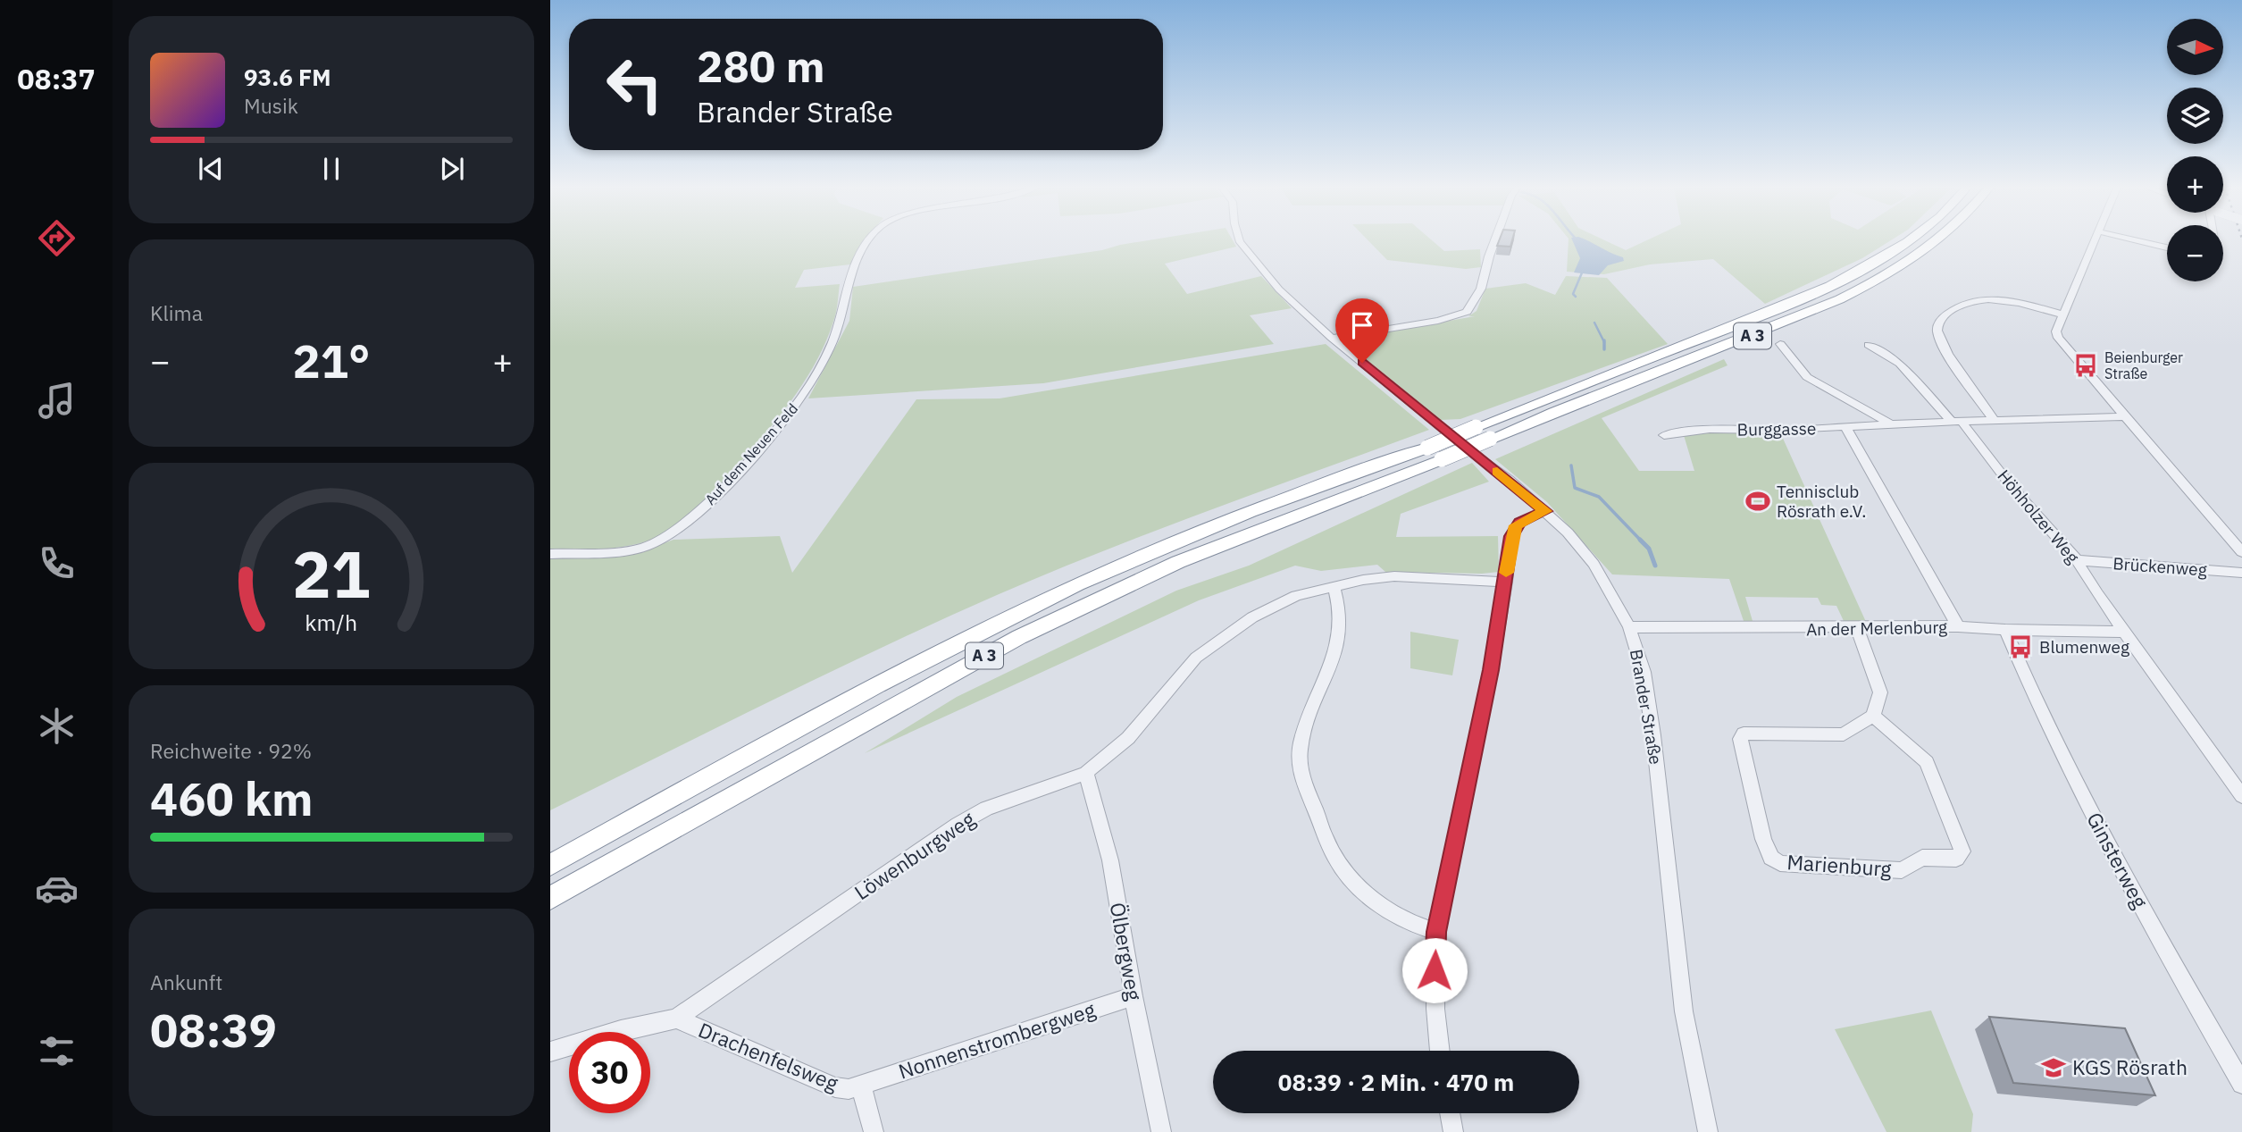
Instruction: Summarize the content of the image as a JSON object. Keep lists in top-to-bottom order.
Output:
{
  "streets": {
    "highway": ["A 3"],
    "street": [
      "Burggasse",
      "Auf dem Neuen Feld",
      "Höhholzer Weg",
      "Brückenweg",
      "An der Merlenburg",
      "Brander Straße",
      "Löwenburgweg",
      "Ginsterweg",
      "Marienburg",
      "Ölbergweg",
      "Nonnenstrombergweg",
      "Drachenfelsweg"
    ]
  },
  "crossings": [
    ["Burggasse", "Höhholzer Weg"],
    ["Höhholzer Weg", "Brückenweg"],
    ["Höhholzer Weg", "An der Merlenburg"],
    ["An der Merlenburg", "Brander Straße"],
    ["An der Merlenburg", "Ginsterweg"],
    ["Löwenburgweg", "Ölbergweg"],
    ["Löwenburgweg", "Drachenfelsweg"],
    ["Ölbergweg", "Nonnenstrombergweg"],
    ["Nonnenstrombergweg", "Drachenfelsweg"]
  ],
  "places": {
    "bus stop": ["Beienburger Straße", "Blumenweg"],
    "sports": ["Tennisclub Rösrath e.V."],
    "school or university": ["KGS Rösrath"]
  },
  "north": "right",
  "page": {
    "tabs": "08:37",
    "map_buttons": ["+", "−"],
    "turn": ["280 m", "Brander Straße"],
    "song": ["93.6 FM", "Musik"],
    "tile": [
      "Klima",
      ["Reichweite · 92%", "460 km"],
      ["Ankunft", "08:39"]
    ],
    "heat": ["−", "21°", "+"],
    "limit": "30",
    "trip": "08:39 · 2 Min. · 470 m",
    "gauge": ["21", "km/h"]
  }
}
